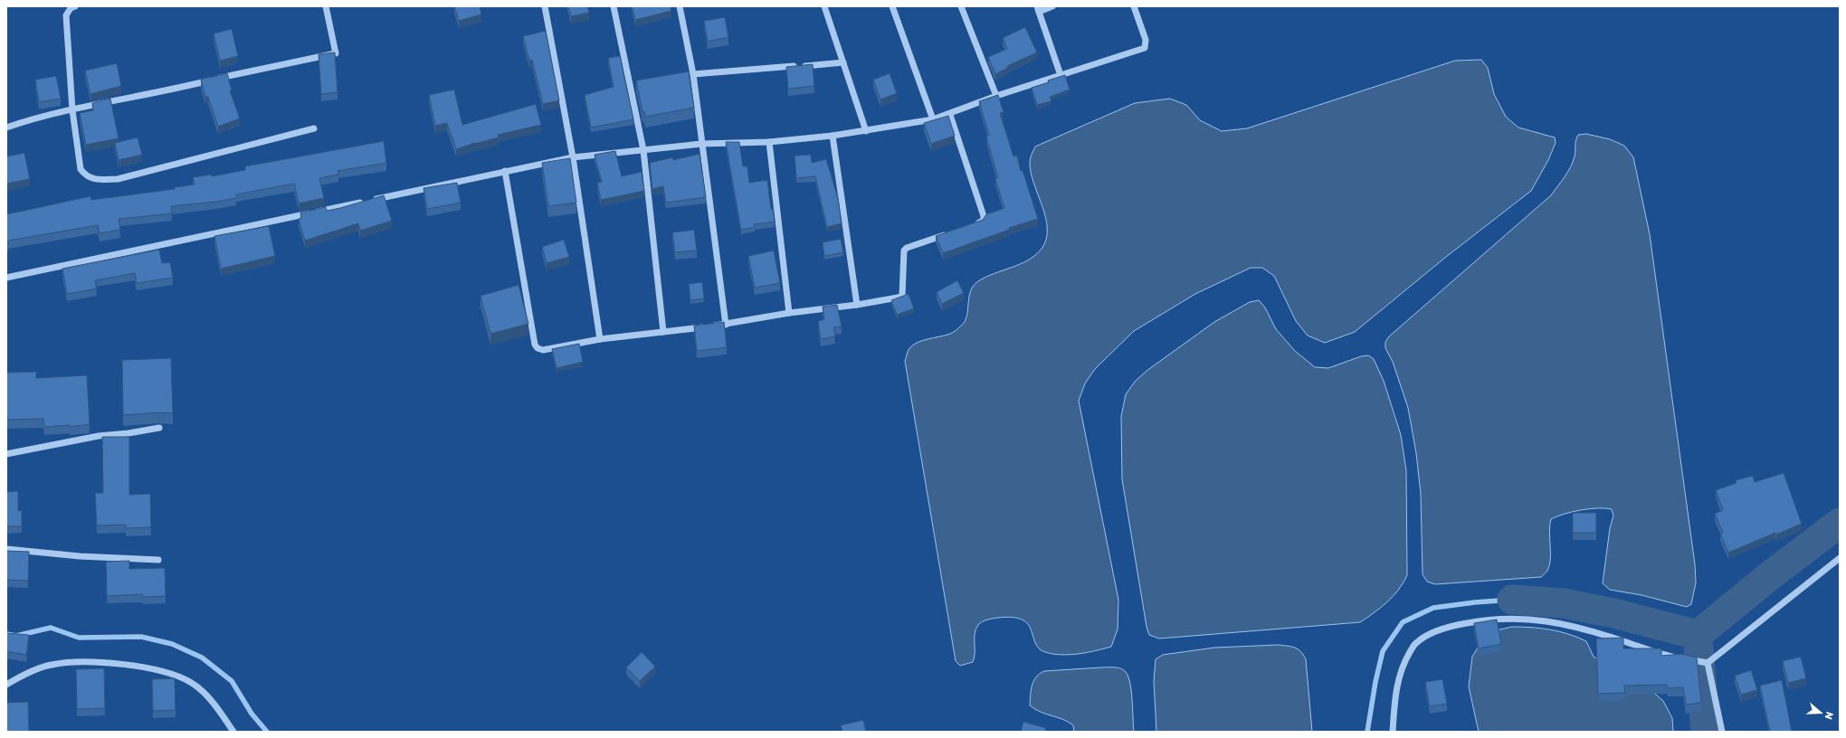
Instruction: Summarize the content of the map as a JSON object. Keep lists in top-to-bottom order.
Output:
{
  "north": "right"
}
